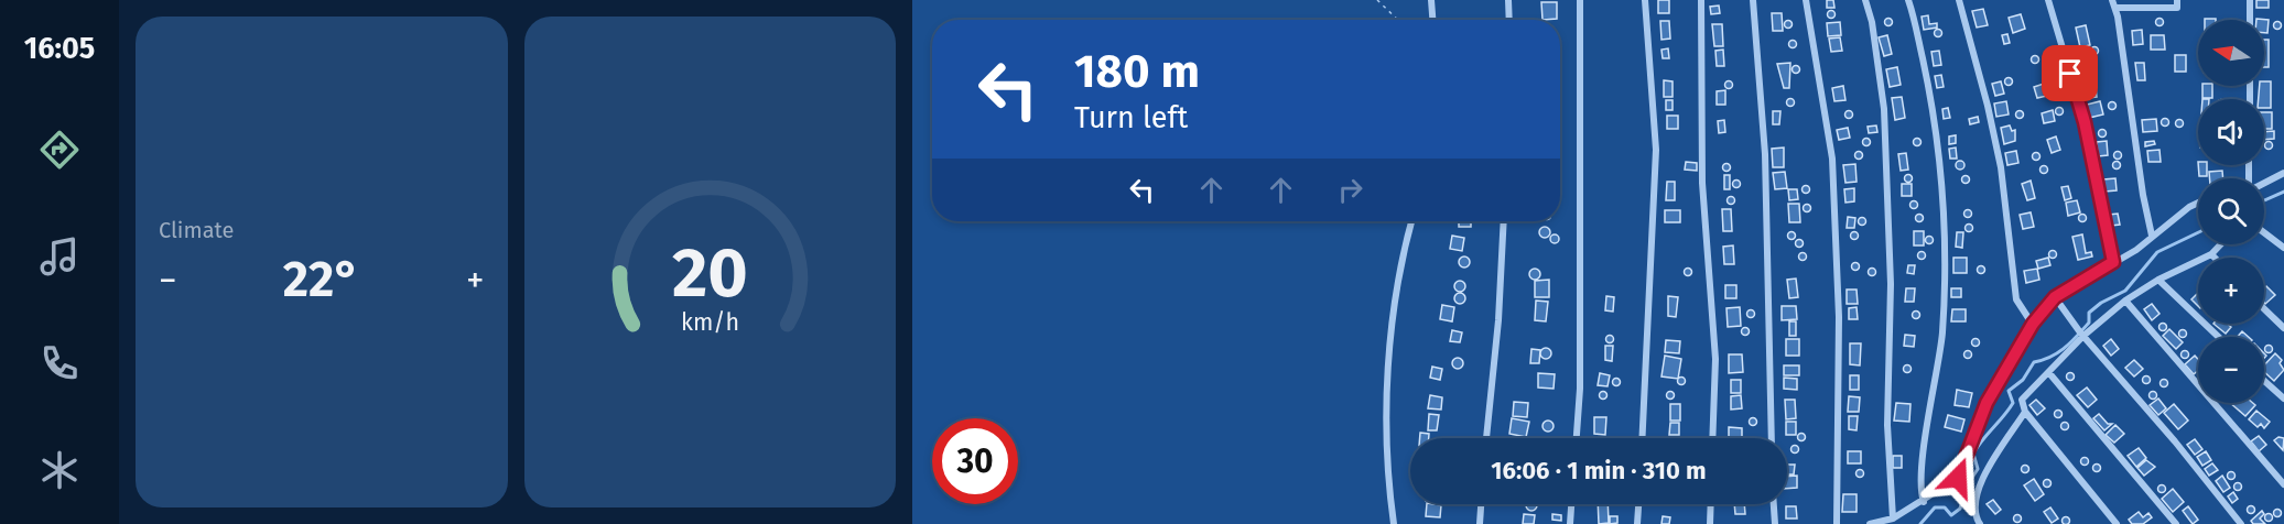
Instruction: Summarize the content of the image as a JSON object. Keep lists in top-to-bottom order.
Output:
{
  "north": "left",
  "page": {
    "tabs": "16:05",
    "tile": "Climate",
    "map_buttons": ["+", "−"],
    "turn": ["180 m", "Turn left"],
    "heat": ["−", "22°", "+"],
    "limit": "30",
    "trip": "16:06 · 1 min · 310 m",
    "gauge": ["20", "km/h"]
  }
}
